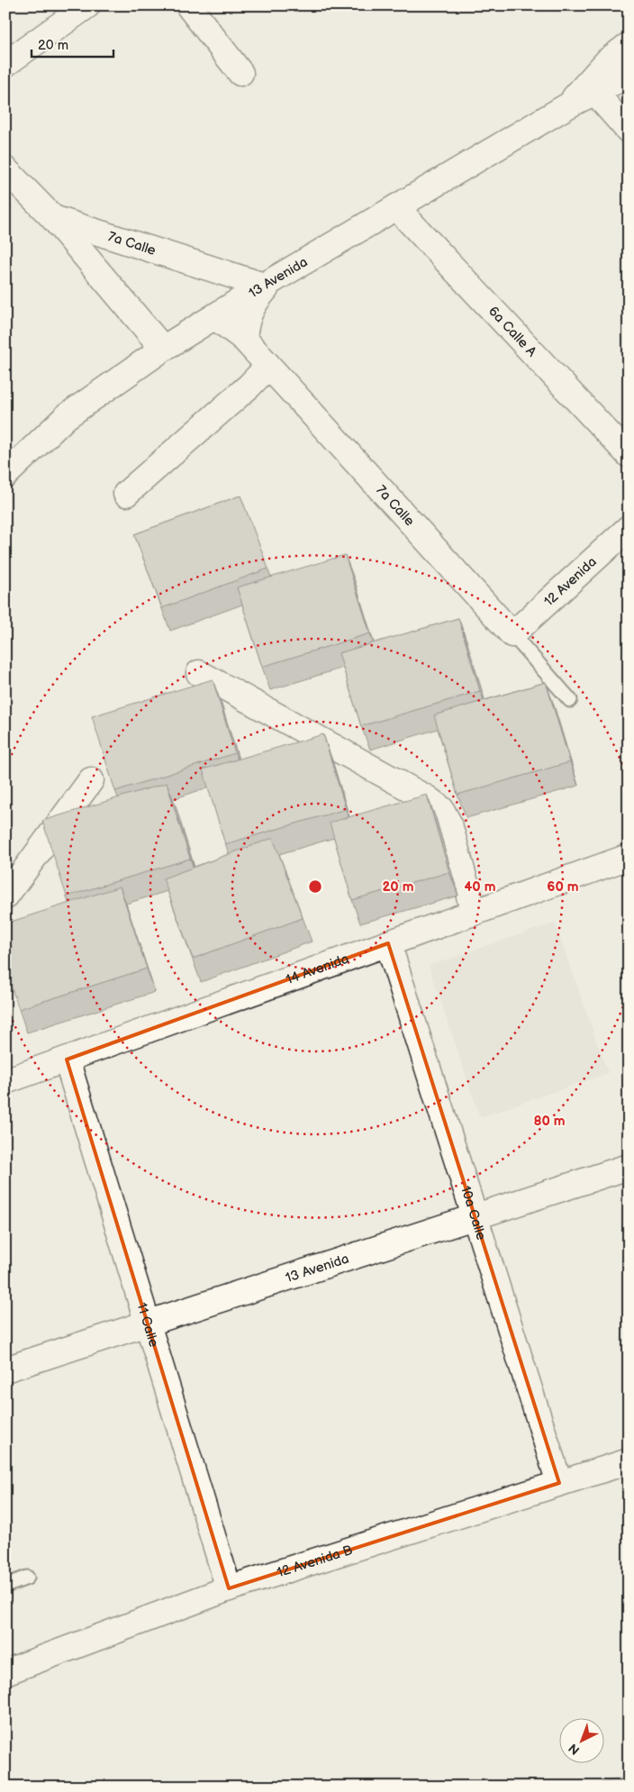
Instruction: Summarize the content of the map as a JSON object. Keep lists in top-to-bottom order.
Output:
{
  "streets": {
    "street": [
      "7a Calle",
      "13 Avenida",
      "6a Calle A",
      "12 Avenida",
      "14 Avenida",
      "10a Calle",
      "11 Calle",
      "12 Avenida B"
    ]
  },
  "crossings": [
    ["7a Calle", "13 Avenida"],
    ["7a Calle", "12 Avenida"],
    ["13 Avenida", "6a Calle A"],
    ["13 Avenida", "10a Calle"],
    ["13 Avenida", "11 Calle"],
    ["14 Avenida", "10a Calle"],
    ["14 Avenida", "11 Calle"],
    ["10a Calle", "12 Avenida B"],
    ["11 Calle", "12 Avenida B"]
  ],
  "scale_bar": "20 m",
  "north": "bottom left",
  "rings": [
    "20 m",
    "40 m",
    "60 m",
    "80 m"
  ]
}
